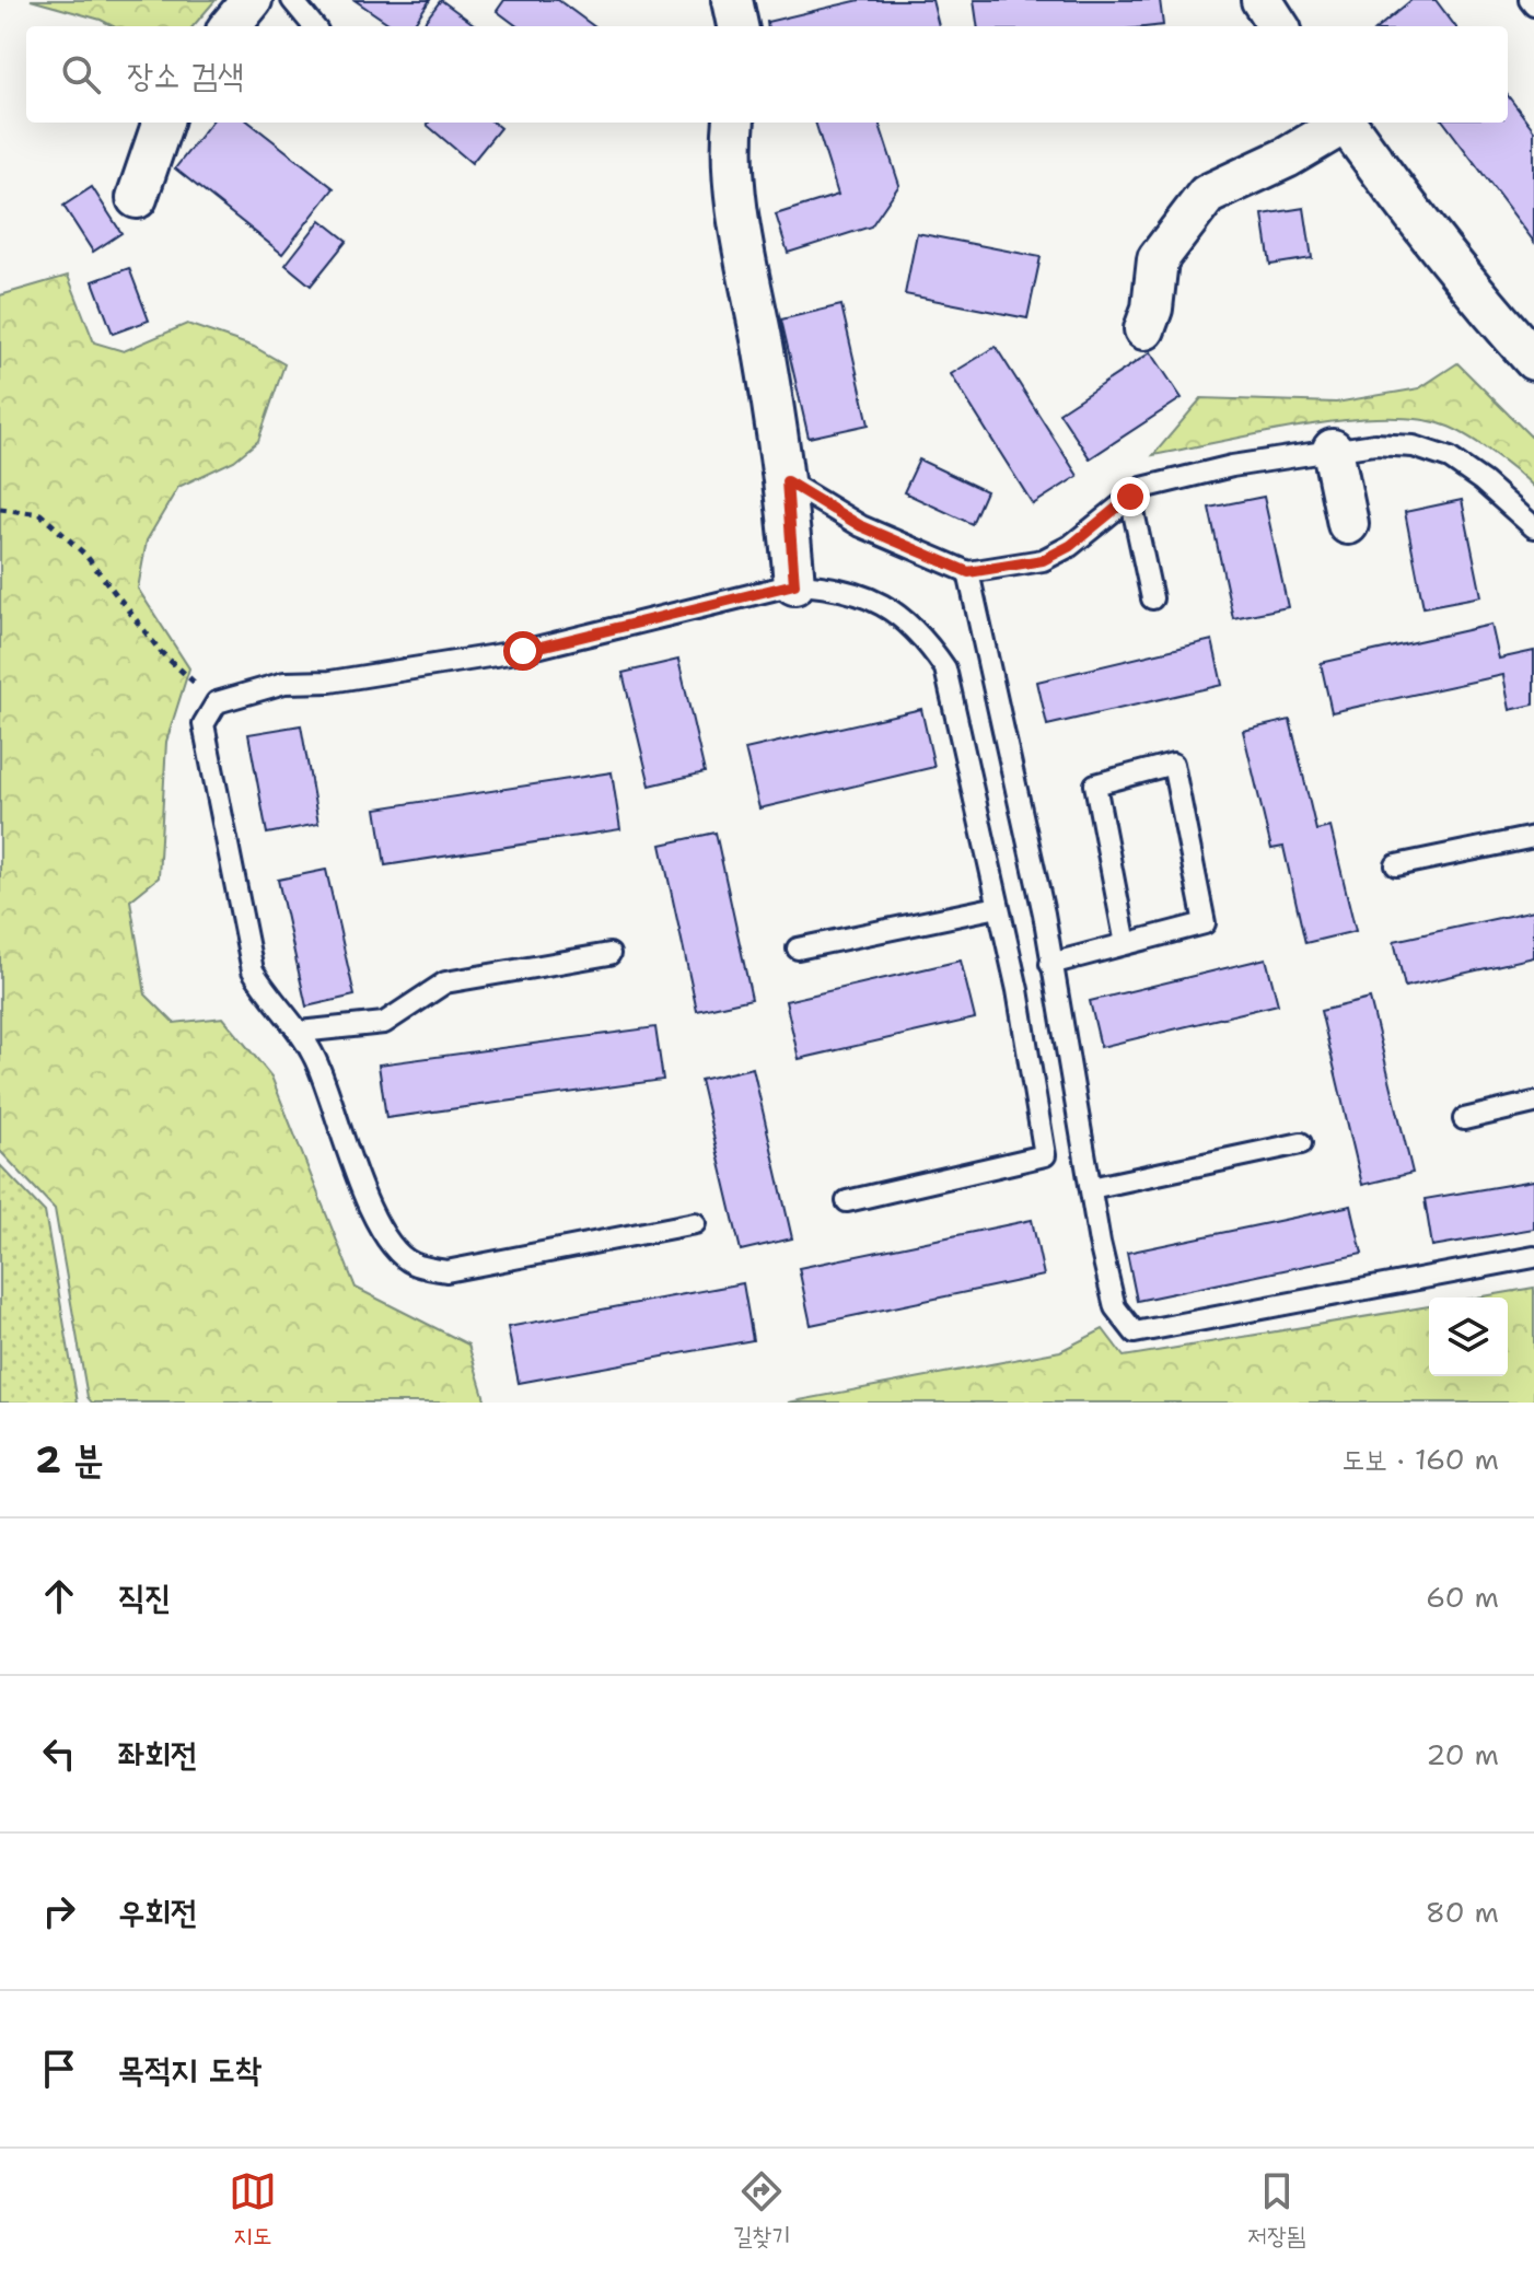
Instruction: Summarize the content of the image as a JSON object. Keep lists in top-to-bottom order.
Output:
{
  "page": {
    "search": "장소 검색",
    "heading": ["2 분", "도보 · 160 m"],
    "list": [
      ["직진", "60 m"],
      ["좌회전", "20 m"],
      ["우회전", "80 m"],
      "목적지 도착"
    ],
    "nav": ["지도", "길찾기", "저장됨"]
  }
}
